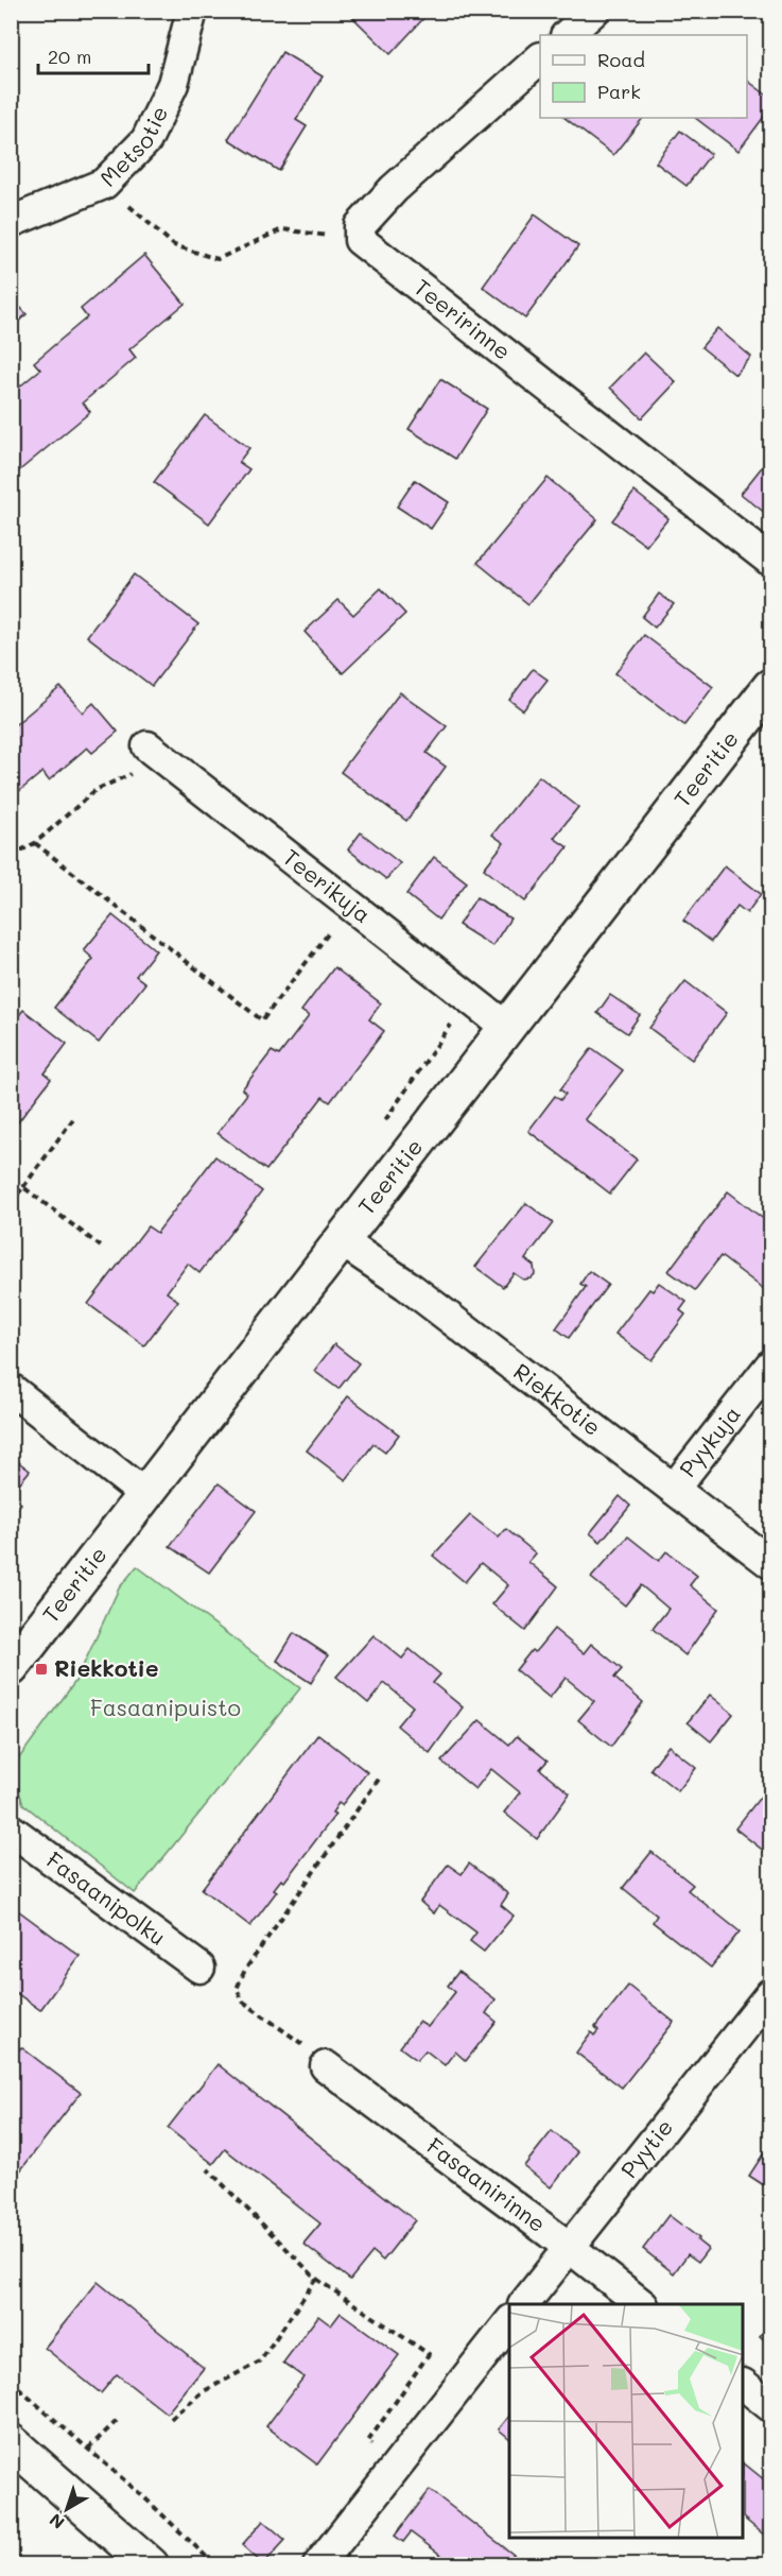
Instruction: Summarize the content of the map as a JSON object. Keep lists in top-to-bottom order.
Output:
{
  "streets": {
    "street": [
      "Metsotie",
      "Teeririnne",
      "Teeritie",
      "Teerikuja",
      "Riekkotie",
      "Pyykuja",
      "Fasaanipolku",
      "Pyytie",
      "Fasaanirinne"
    ]
  },
  "crossings": [
    ["Teeritie", "Teerikuja"],
    ["Teeritie", "Riekkotie"],
    ["Riekkotie", "Pyykuja"],
    ["Pyytie", "Fasaanirinne"]
  ],
  "parks": ["Fasaanipuisto"],
  "places": {
    "transit": ["Riekkotie"]
  },
  "legend": ["Road", "Park"],
  "scale_bar": "20 m",
  "north": "bottom left"
}
